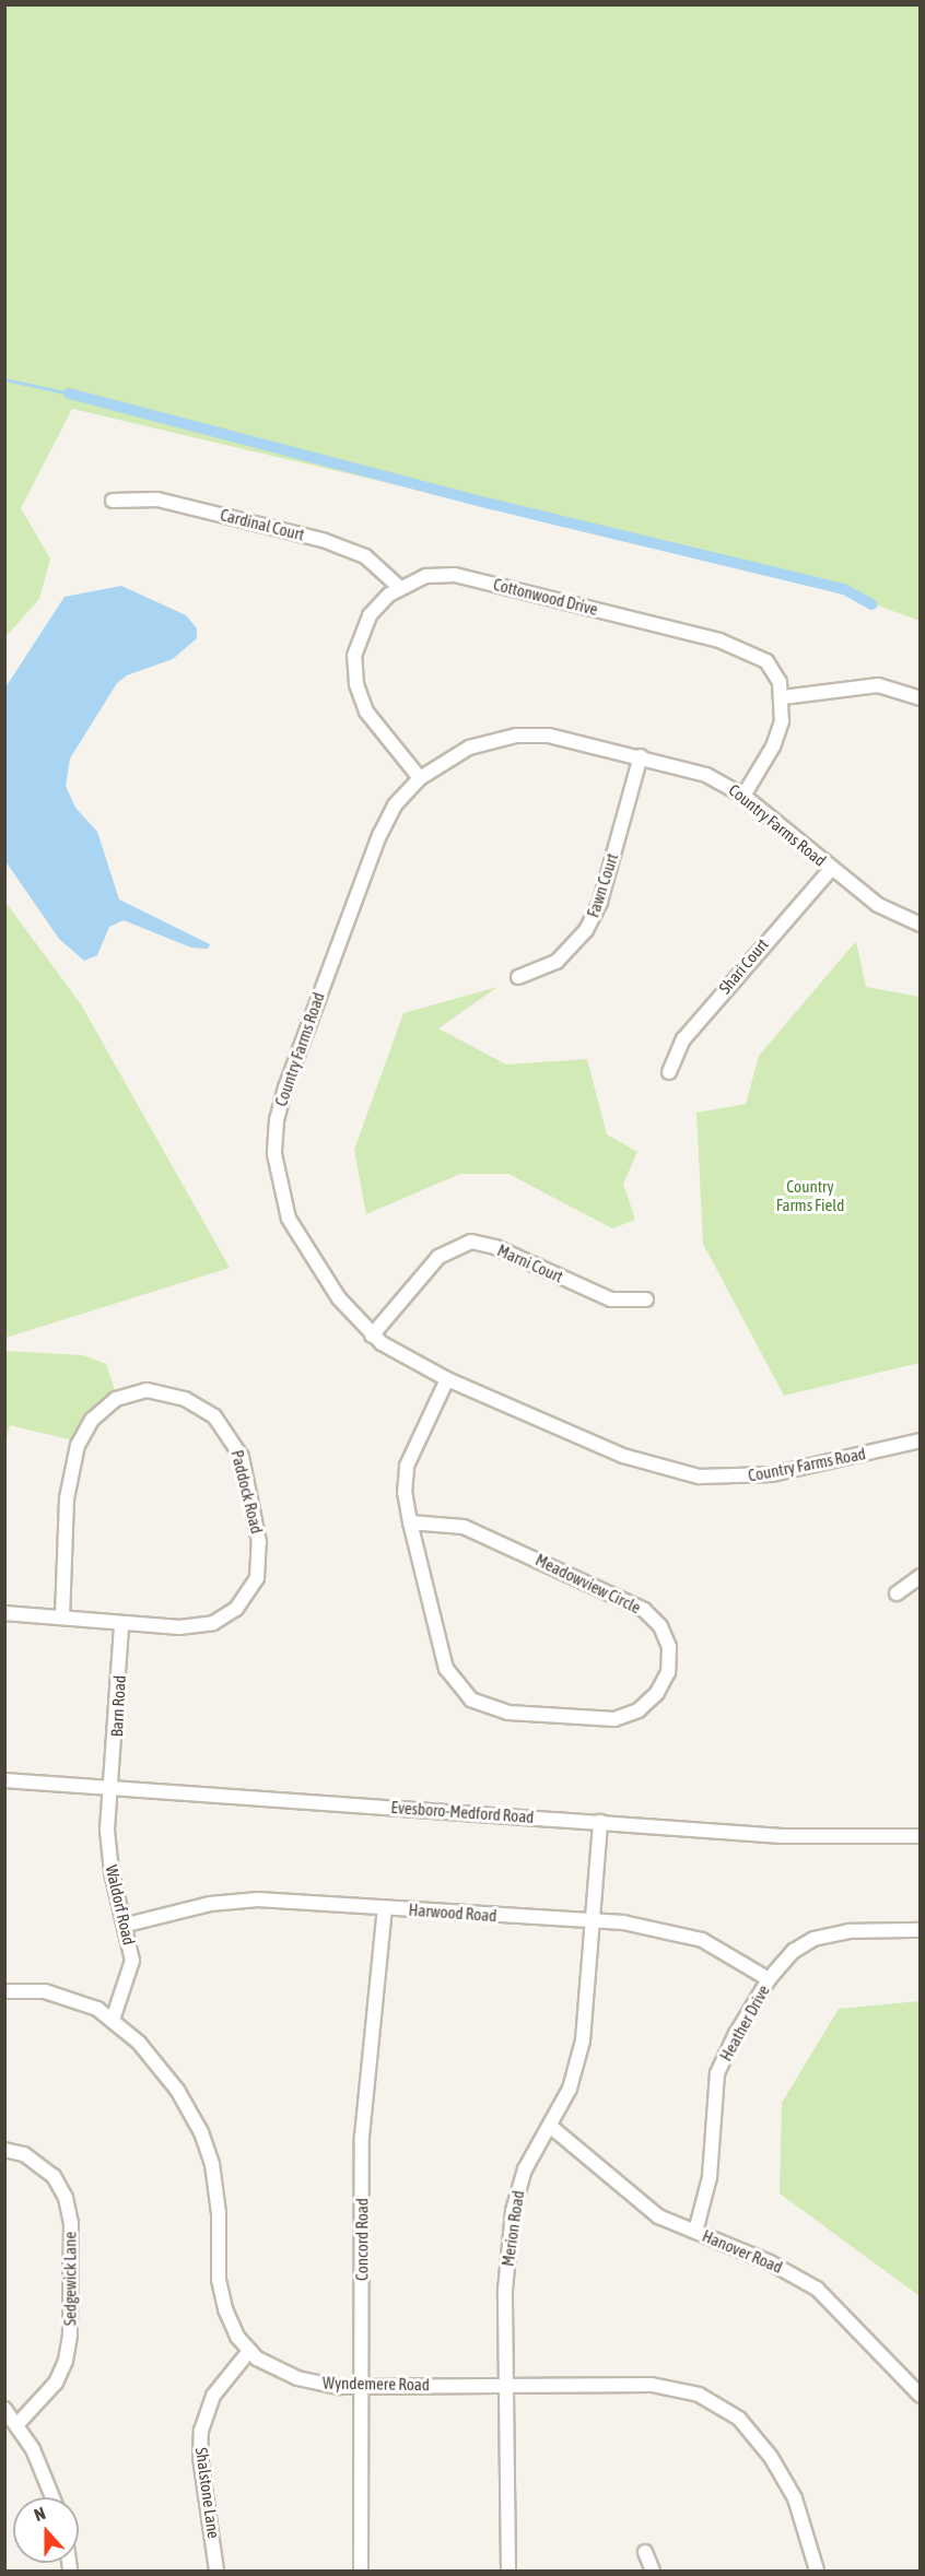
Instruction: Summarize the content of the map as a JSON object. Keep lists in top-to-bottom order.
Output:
{
  "streets": {
    "street": [
      "Cardinal Court",
      "Cottonwood Drive",
      "Country Farms Road",
      "Fawn Court",
      "Shari Court",
      "Marni Court",
      "Paddock Road",
      "Meadowview Circle",
      "Barn Road",
      "Evesboro-Medford Road",
      "Waldorf Road",
      "Harwood Road",
      "Heather Drive",
      "Merion Road",
      "Concord Road",
      "Hanover Road",
      "Sedgewick Lane",
      "Wyndemere Road",
      "Shalstone Lane"
    ]
  },
  "crossings": [
    ["Cardinal Court", "Cottonwood Drive"],
    ["Cottonwood Drive", "Country Farms Road"],
    ["Country Farms Road", "Fawn Court"],
    ["Country Farms Road", "Shari Court"],
    ["Country Farms Road", "Marni Court"],
    ["Country Farms Road", "Meadowview Circle"],
    ["Paddock Road", "Barn Road"],
    ["Barn Road", "Evesboro-Medford Road"],
    ["Barn Road", "Waldorf Road"],
    ["Evesboro-Medford Road", "Waldorf Road"],
    ["Evesboro-Medford Road", "Merion Road"],
    ["Waldorf Road", "Harwood Road"],
    ["Waldorf Road", "Wyndemere Road"],
    ["Harwood Road", "Heather Drive"],
    ["Harwood Road", "Merion Road"],
    ["Harwood Road", "Concord Road"],
    ["Heather Drive", "Hanover Road"],
    ["Merion Road", "Hanover Road"],
    ["Merion Road", "Wyndemere Road"],
    ["Concord Road", "Wyndemere Road"],
    ["Wyndemere Road", "Shalstone Lane"]
  ],
  "parks": ["Country Farms Field"],
  "north": "top"
}
